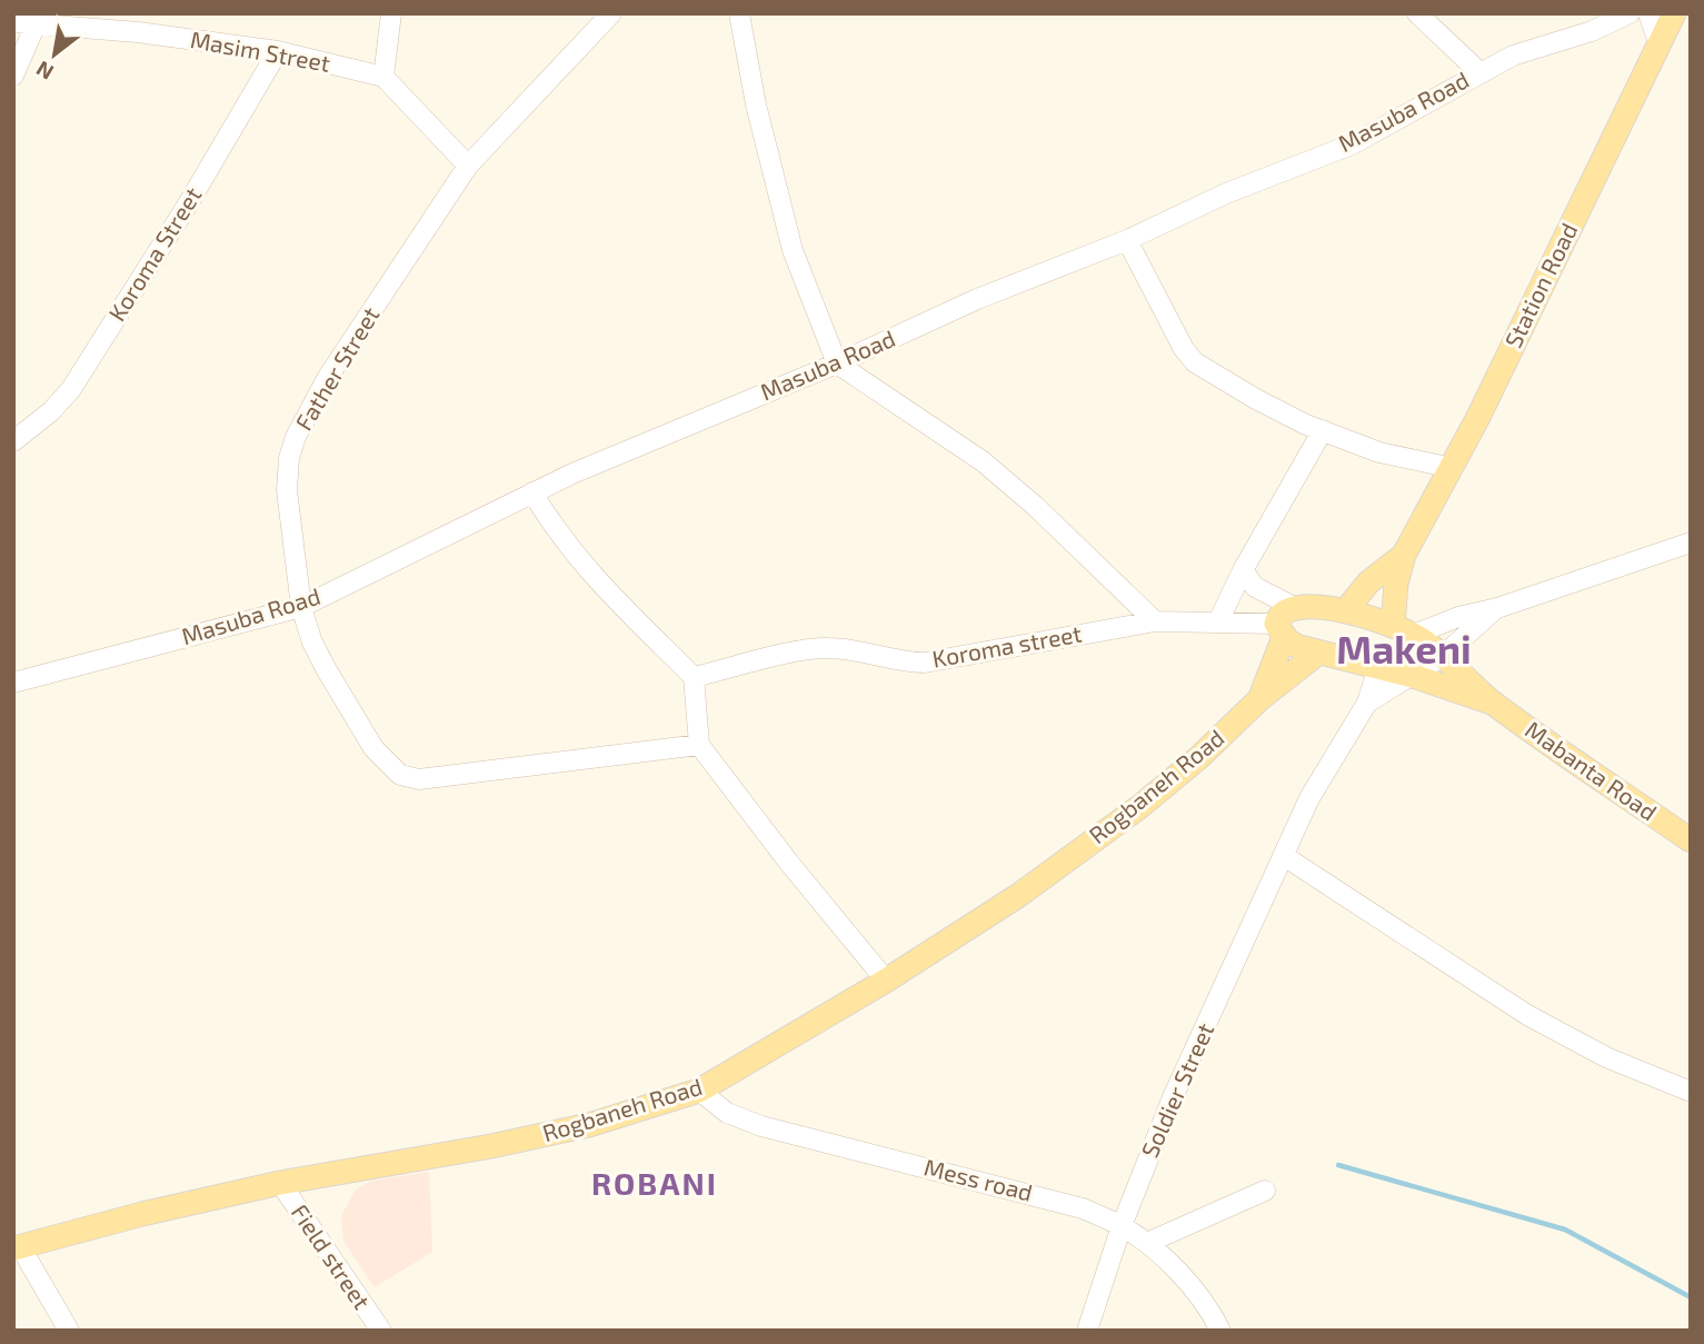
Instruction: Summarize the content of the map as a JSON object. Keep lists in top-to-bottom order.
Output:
{
  "streets": {
    "main road": ["Station Road", "Mabanta Road", "Rogbaneh Road"],
    "street": [
      "Masim Street",
      "Masuba Road",
      "Koroma Street",
      "Father Street",
      "Koroma street",
      "Soldier Street",
      "Mess road",
      "Field street"
    ]
  },
  "crossings": [
    ["Masim Street", "Koroma Street"],
    ["Masuba Road", "Father Street"],
    ["Rogbaneh Road", "Mess road"],
    ["Rogbaneh Road", "Field street"],
    ["Soldier Street", "Mess road"]
  ],
  "districts": ["Makeni", "ROBANI"],
  "north": "bottom left"
}
